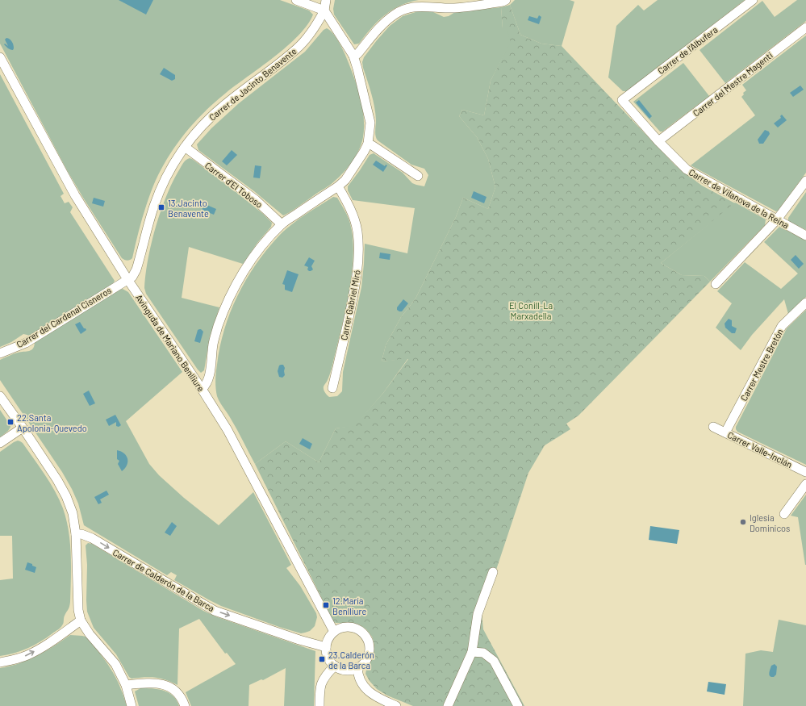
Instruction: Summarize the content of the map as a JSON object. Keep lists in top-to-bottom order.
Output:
{
  "streets": {
    "street": [
      "Carrer de l'Albufera",
      "Carrer de Jacinto Benavente",
      "Carrer del Mestre Magenti",
      "Carrer d'El Toboso",
      "Carrer de Vilanova de la Reina",
      "Carrer Gabriel Miró",
      "Carrer del Cardenal Cisneros",
      "Avinguda de Mariano Benlliure",
      "Carrer Mestre Bretón",
      "Carrer Valle-Inclán",
      "Carrer de Calderón de la Barca"
    ]
  },
  "crossings": [
    ["Carrer de l'Albufera", "Carrer de Vilanova de la Reina"],
    ["Carrer de Jacinto Benavente", "Carrer d'El Toboso"],
    ["Carrer de Jacinto Benavente", "Carrer del Cardenal Cisneros"],
    ["Carrer de Jacinto Benavente", "Avinguda de Mariano Benlliure"],
    ["Carrer del Mestre Magenti", "Carrer de Vilanova de la Reina"],
    ["Carrer del Cardenal Cisneros", "Avinguda de Mariano Benlliure"],
    ["Avinguda de Mariano Benlliure", "Carrer de Calderón de la Barca"],
    ["Carrer Mestre Bretón", "Carrer Valle-Inclán"]
  ],
  "one_way": ["Carrer de Calderón de la Barca"],
  "parks": ["El Conill-La Marxadella"],
  "places": {
    "transit": [
      "13.Jacinto Benavente",
      "22.Santa Apolonia-Quevedo",
      "12.María Benlliure",
      "23.Calderón de la Barca"
    ],
    "other": ["Iglesia Dominicos"]
  }
}
